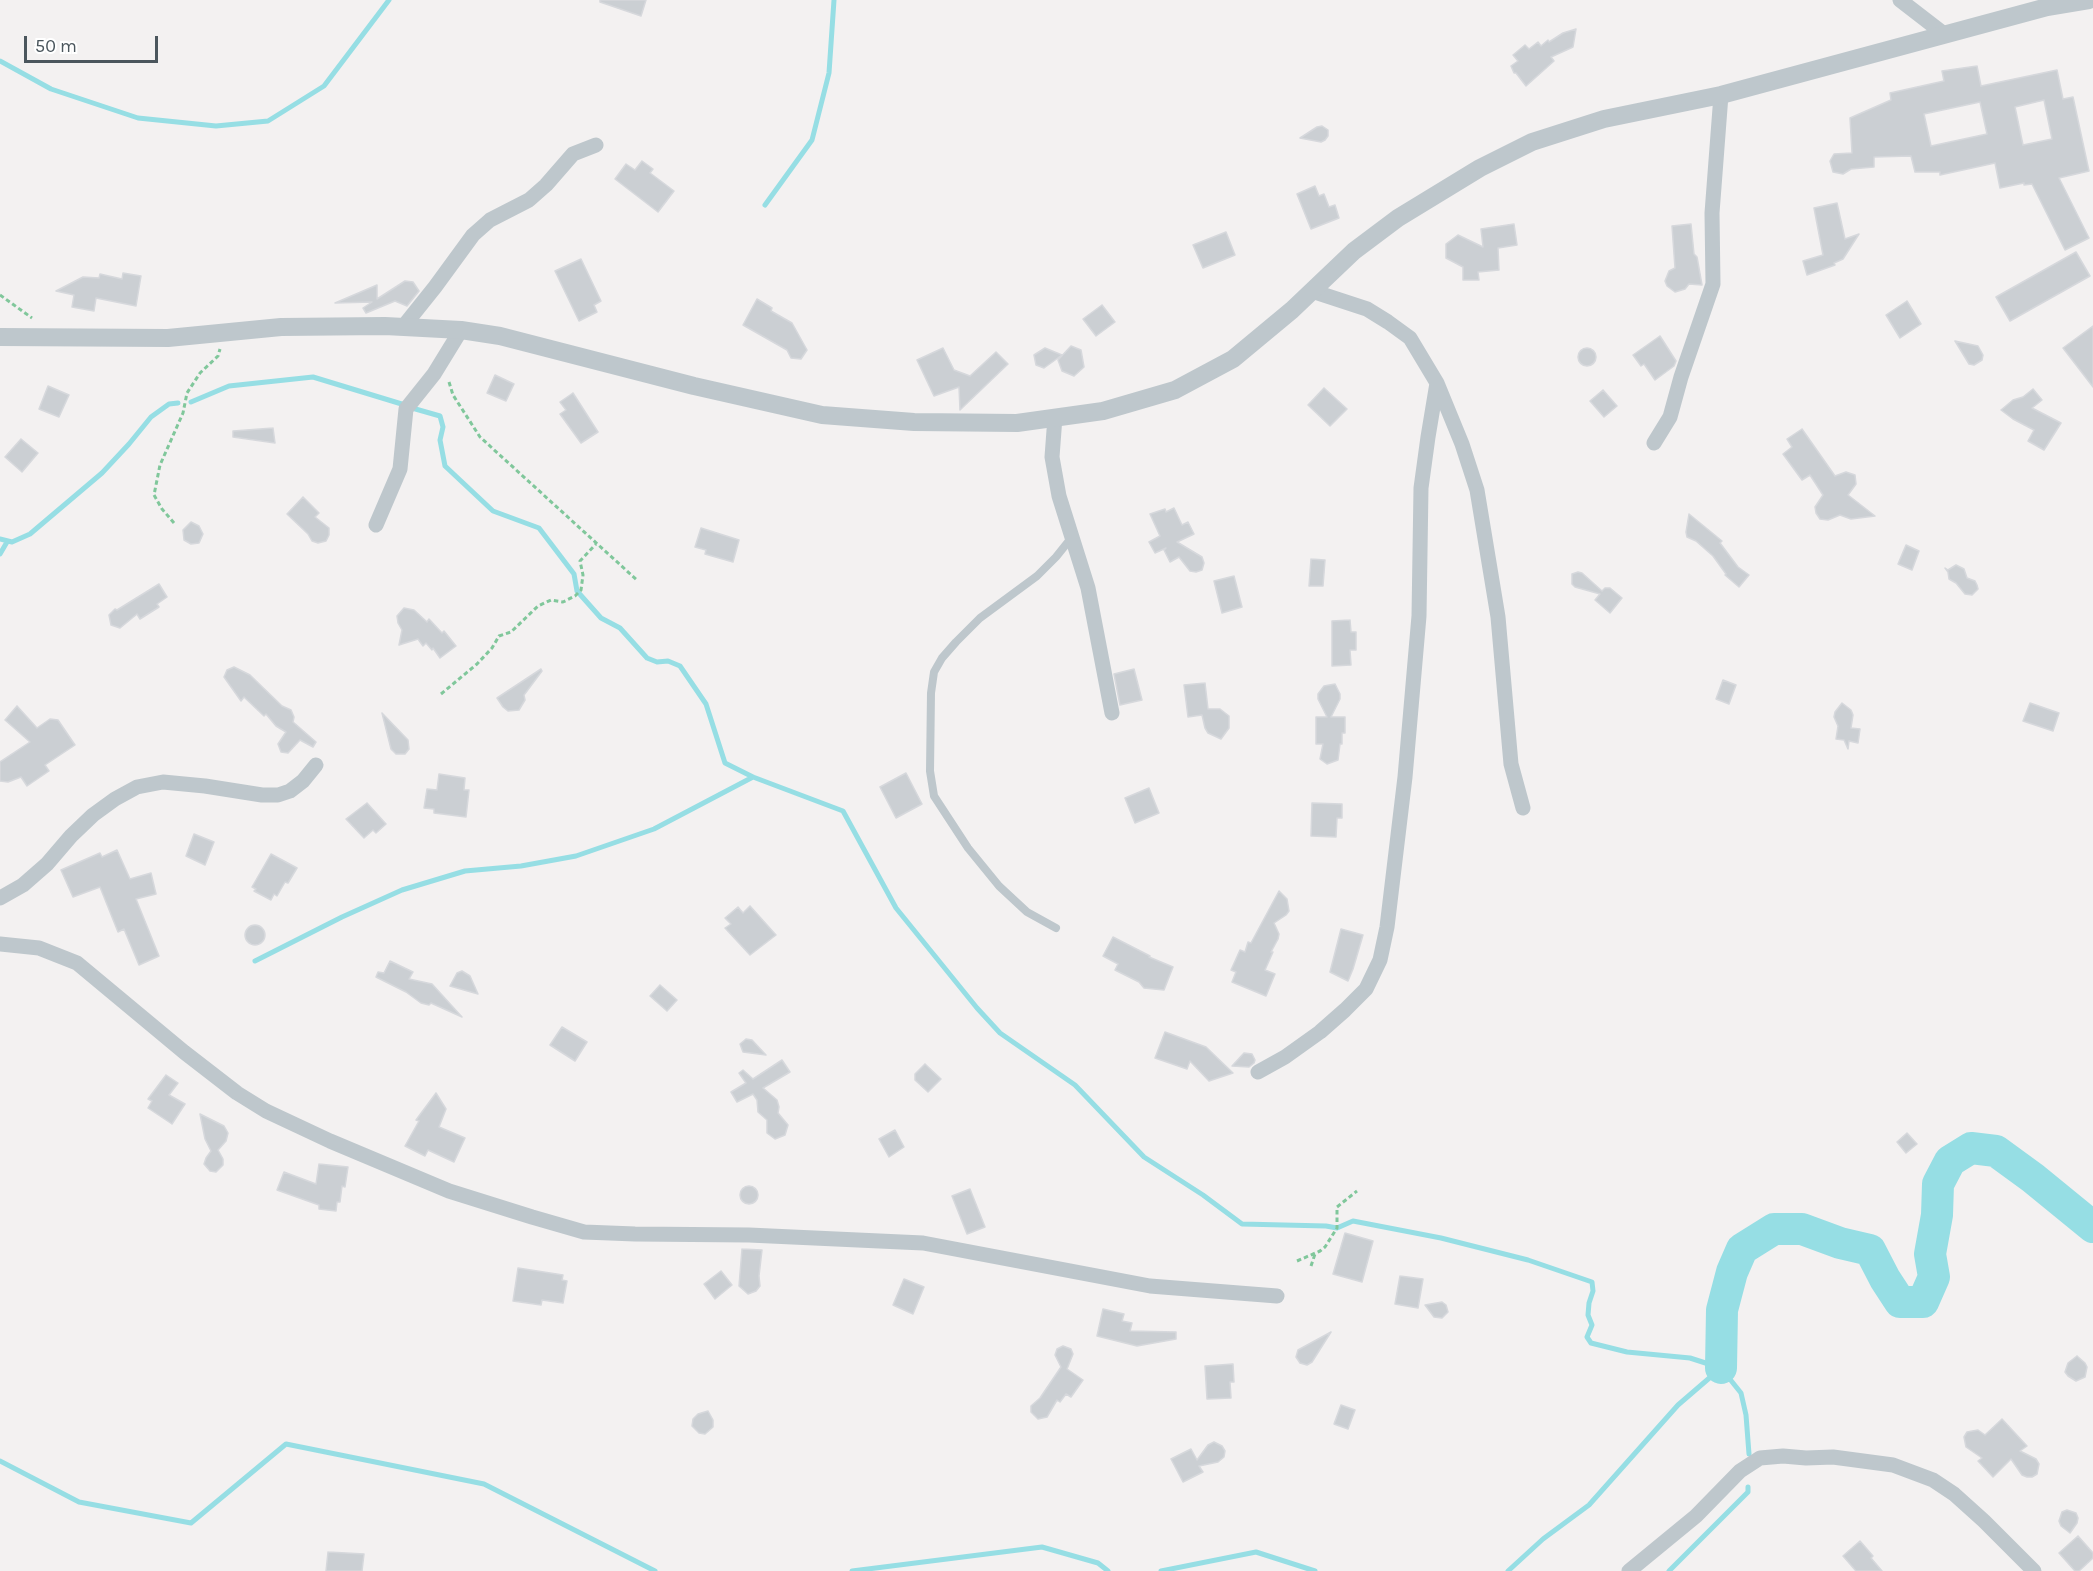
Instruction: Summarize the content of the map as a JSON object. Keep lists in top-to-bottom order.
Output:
{
  "scale_bar": "50 m"
}
